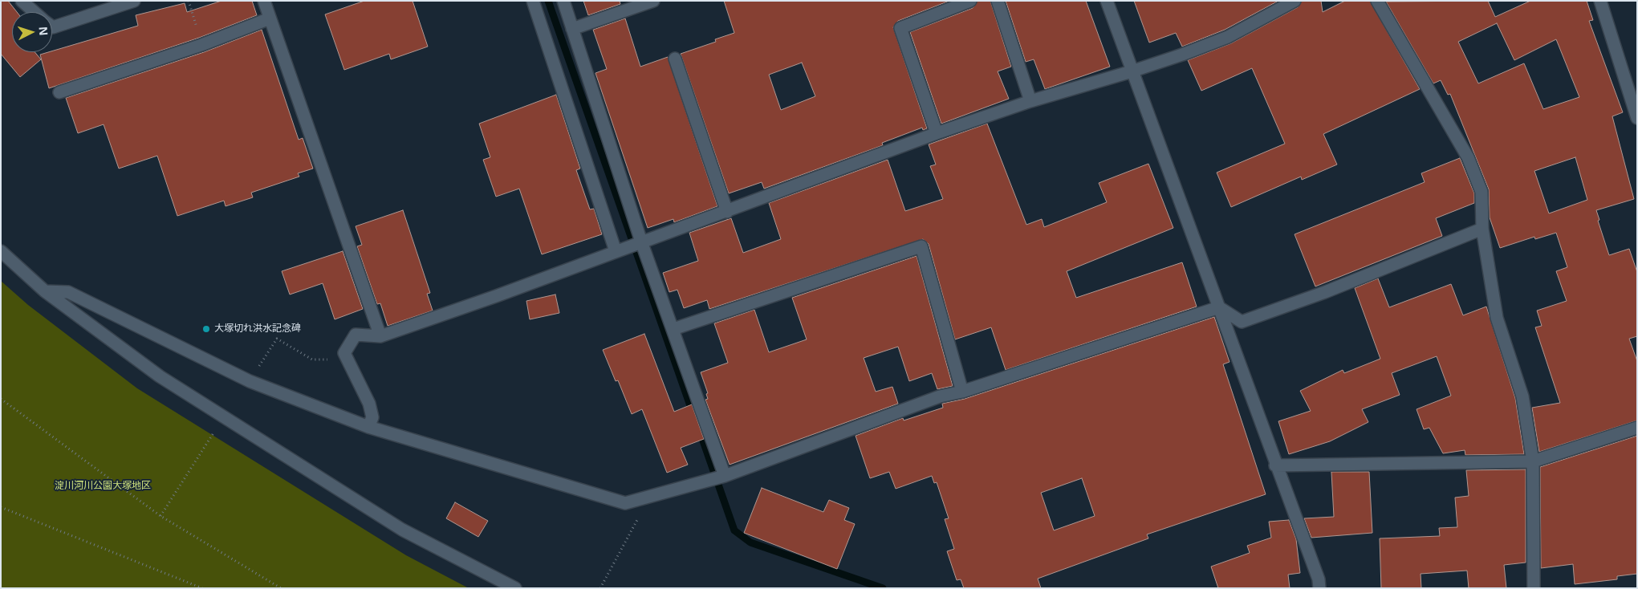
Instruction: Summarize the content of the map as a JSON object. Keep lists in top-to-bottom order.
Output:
{
  "parks": ["淀川河川公園大塚地区"],
  "places": ["大塚切れ洪水記念碑"],
  "north": "right"
}
